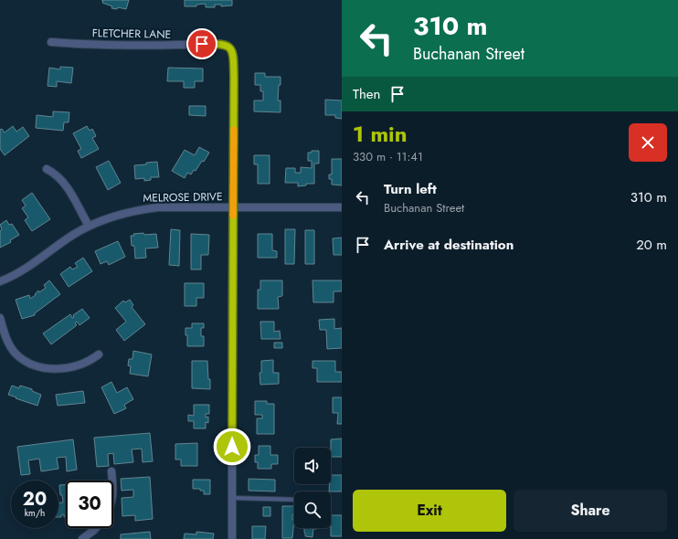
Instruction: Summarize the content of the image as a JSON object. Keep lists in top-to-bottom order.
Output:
{
  "streets": {
    "street": ["FLETCHER LANE", "MELROSE DRIVE"]
  },
  "crossings": [
    ["FLETCHER LANE", "MELROSE DRIVE"]
  ],
  "page": {
    "turn": ["310 m", "Buchanan Street"],
    "then": "Then",
    "heading": ["1 min", "330 m · 11:41"],
    "list": [
      {
        "name": "Turn left",
        "note": "Buchanan Street",
        "value": "310 m"
      },
      {
        "name": "Arrive at destination",
        "value": "20 m"
      }
    ],
    "speed": "20 km/h",
    "limit": "30",
    "buttons": ["Exit", "Share"]
  }
}
